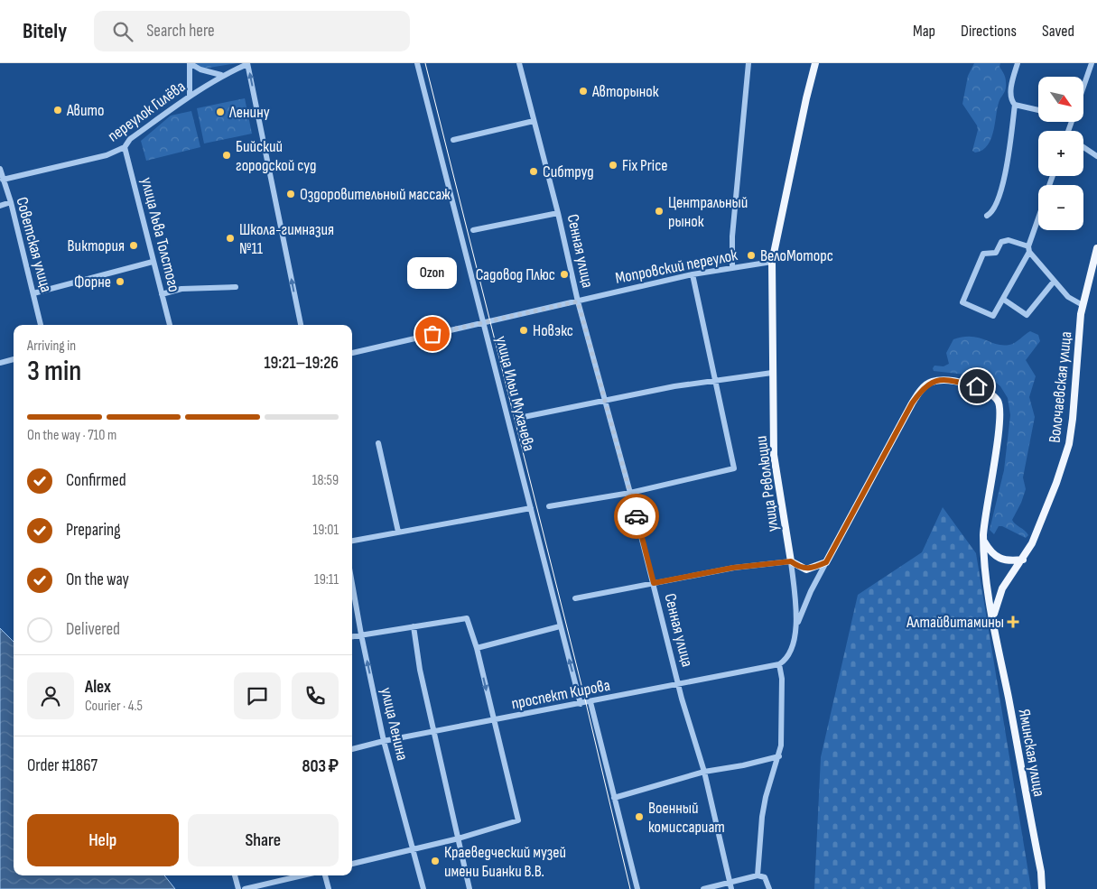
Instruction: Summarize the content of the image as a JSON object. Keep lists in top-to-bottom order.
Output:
{
  "streets": {
    "main road": ["Волочаевская улица", "улица Революции", "Яминская улица"],
    "street": [
      "переулок Гилёва",
      "улица Льва Толстого",
      "Советская улица",
      "Сенная улица",
      "Мопровский переулок",
      "улица Ильи Мухачева",
      "проспект Кирова",
      "улица Ленина"
    ]
  },
  "crossings": [
    ["переулок Гилёва", "улица Льва Толстого"],
    ["переулок Гилёва", "Советская улица"],
    ["Сенная улица", "Мопровский переулок"],
    ["Сенная улица", "улица Революции"],
    ["Сенная улица", "проспект Кирова"],
    ["Мопровский переулок", "улица Ильи Мухачева"],
    ["Мопровский переулок", "улица Революции"],
    ["Волочаевская улица", "Яминская улица"],
    ["улица Ильи Мухачева", "проспект Кирова"],
    ["улица Революции", "проспект Кирова"],
    ["проспект Кирова", "улица Ленина"]
  ],
  "places": {
    "other": [
      "Авторынок",
      "Авито",
      "Ленину",
      "Бийский городской суд",
      "Fix Price",
      "Сибтруд",
      "Оздоровительный массаж",
      "Центральный рынок",
      "Школа-гимназия №11",
      "Виктория",
      "ВелоМоторс",
      "Садовод Плюс",
      "Форне",
      "Новэкс",
      "Ozon",
      "Военный комиссариат",
      "Краеведческий музей имени Бианки В.В."
    ],
    "health": ["Алтайвитамины"]
  },
  "north": "bottom right",
  "page": {
    "header": "Bitely",
    "search": "Search here",
    "nav": ["Map", "Directions", "Saved"],
    "map_buttons": ["+", "−"],
    "bubble": "Ozon",
    "heading": ["3 min", "Arriving in", "19:21–19:26"],
    "panel": [
      "Alex",
      "Courier · 4.5",
      "Order #1867",
      "803 ₽"
    ],
    "bar": "On the way · 710 m",
    "list": [
      ["Confirmed", "18:59"],
      ["Preparing", "19:01"],
      ["On the way", "19:11"],
      "Delivered"
    ],
    "buttons": ["Help", "Share"]
  }
}
